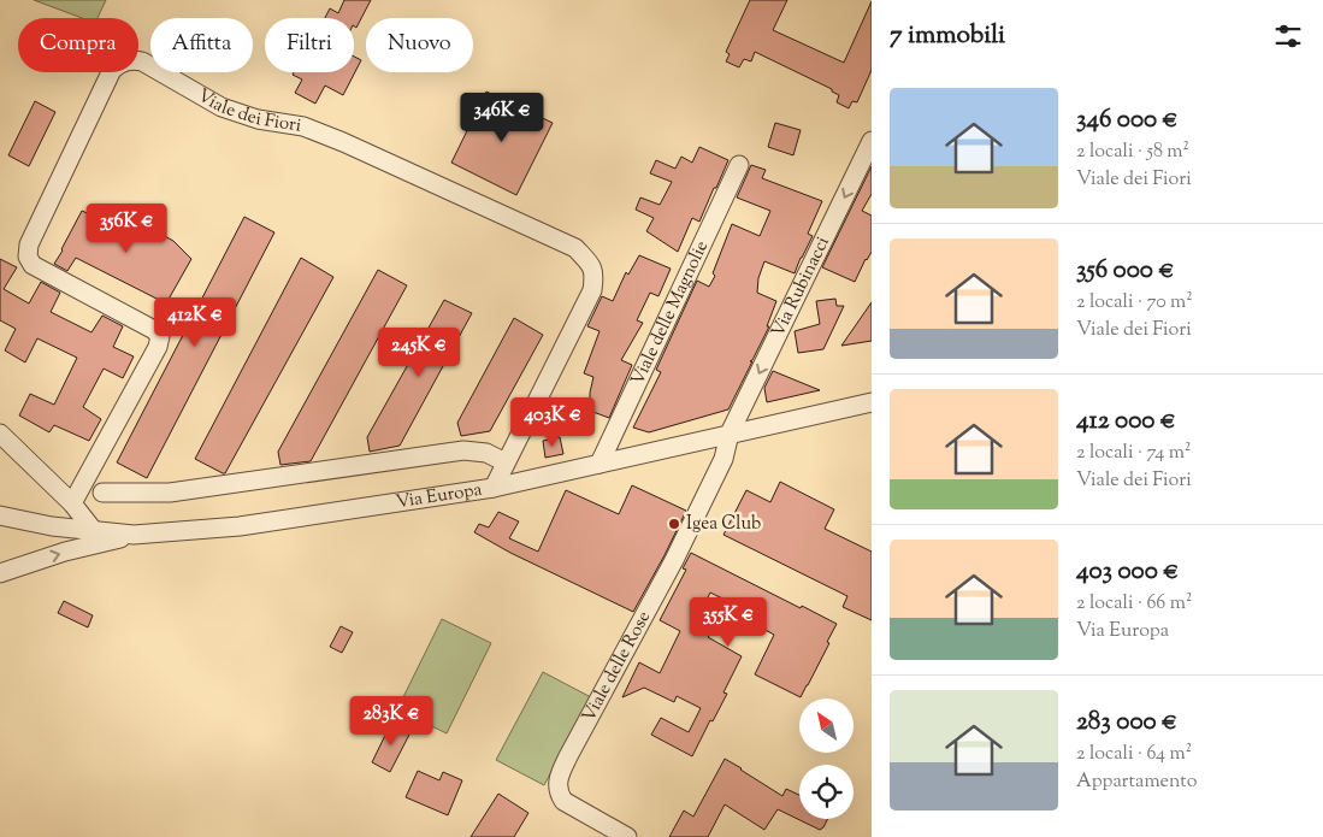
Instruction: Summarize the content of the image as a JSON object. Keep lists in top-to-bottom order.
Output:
{
  "streets": {
    "street": [
      "Viale dei Fiori",
      "Via Rubinacci",
      "Viale delle Magnolie",
      "Via Europa",
      "Viale delle Rose"
    ]
  },
  "crossings": [
    ["Viale dei Fiori", "Via Europa"],
    ["Via Rubinacci", "Via Europa"],
    ["Via Rubinacci", "Viale delle Rose"],
    ["Viale delle Magnolie", "Via Europa"],
    ["Via Europa", "Viale delle Rose"]
  ],
  "one_way": ["Via Rubinacci"],
  "places": ["Igea Club"],
  "north": "top left",
  "page": {
    "heading": "7 immobili",
    "chip": [
      "Compra",
      "Affitta",
      "Filtri",
      "Nuovo"
    ],
    "list": [
      {
        "name": "346 000 €",
        "note": "2 locali · 58 m² · Viale dei Fiori"
      },
      {
        "name": "356 000 €",
        "note": "2 locali · 70 m² · Viale dei Fiori"
      },
      {
        "name": "412 000 €",
        "note": "2 locali · 74 m² · Viale dei Fiori"
      },
      {
        "name": "403 000 €",
        "note": "2 locali · 66 m² · Via Europa"
      },
      {
        "name": "283 000 €",
        "note": "2 locali · 64 m² · Appartamento"
      }
    ],
    "price": [
      "346K €",
      "356K €",
      "412K €",
      "245K €",
      "403K €",
      "355K €",
      "283K €"
    ]
  }
}
